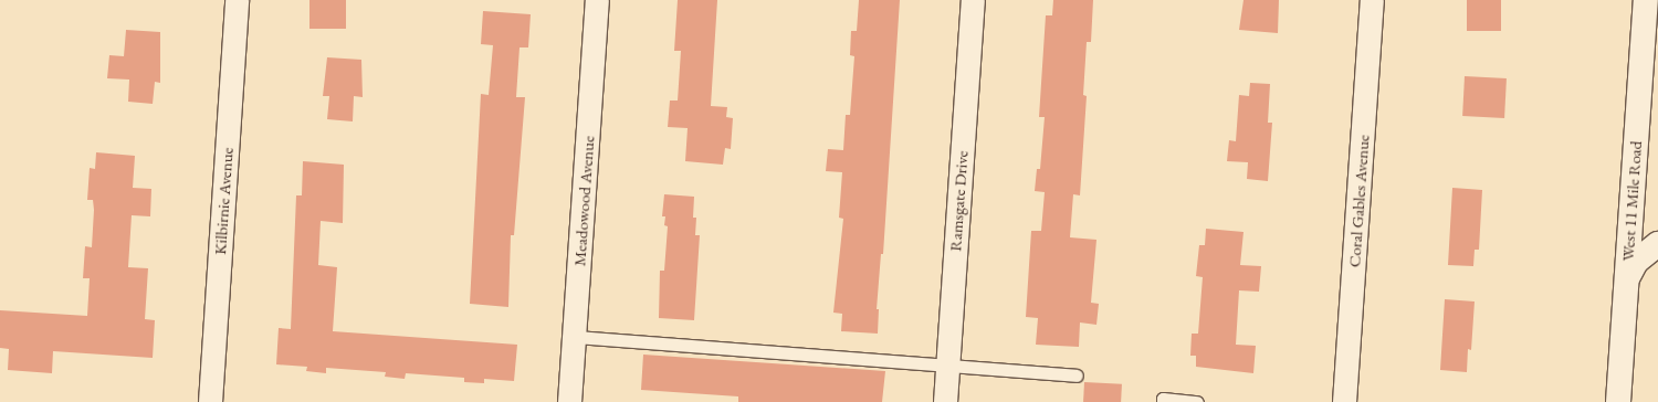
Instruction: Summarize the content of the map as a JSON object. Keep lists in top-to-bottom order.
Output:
{
  "streets": {
    "main road": ["West 11 Mile Road"],
    "street": [
      "Kilbirnie Avenue",
      "Meadowood Avenue",
      "Ramsgate Drive",
      "Coral Gables Avenue"
    ]
  }
}
